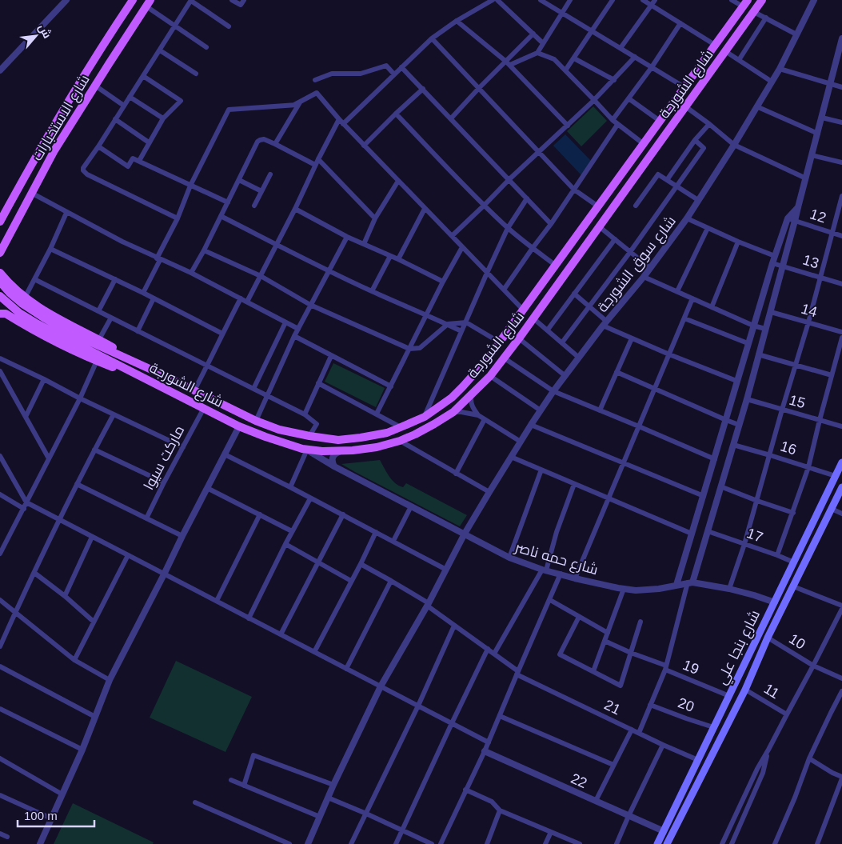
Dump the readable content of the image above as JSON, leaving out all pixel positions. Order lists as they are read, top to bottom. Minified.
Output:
{"streets":{"main road":["شارع الشورجة","شارع الاستخبارات","شارع بنجا علي"],"street":["12","13","شارع سوق الشورجة","14","15","16","مارکت سیوا","17","شارع حمه ناصر","10","19","11","20","21","22"]},"crossings":[["شارع الشورجة","مارکت سیوا"],["شارع الشورجة","شارع حمه ناصر"],["شارع سوق الشورجة","شارع حمه ناصر"],["شارع سوق الشورجة","21"],["16","شارع بنجا علي"],["17","شارع بنجا علي"],["شارع حمه ناصر","شارع بنجا علي"],["10","شارع بنجا علي"],["شارع بنجا علي","19"],["شارع بنجا علي","11"],["شارع بنجا علي","20"],["شارع بنجا علي","21"],["شارع بنجا علي","22"]],"scale_bar":"100 m","north":"top right"}
